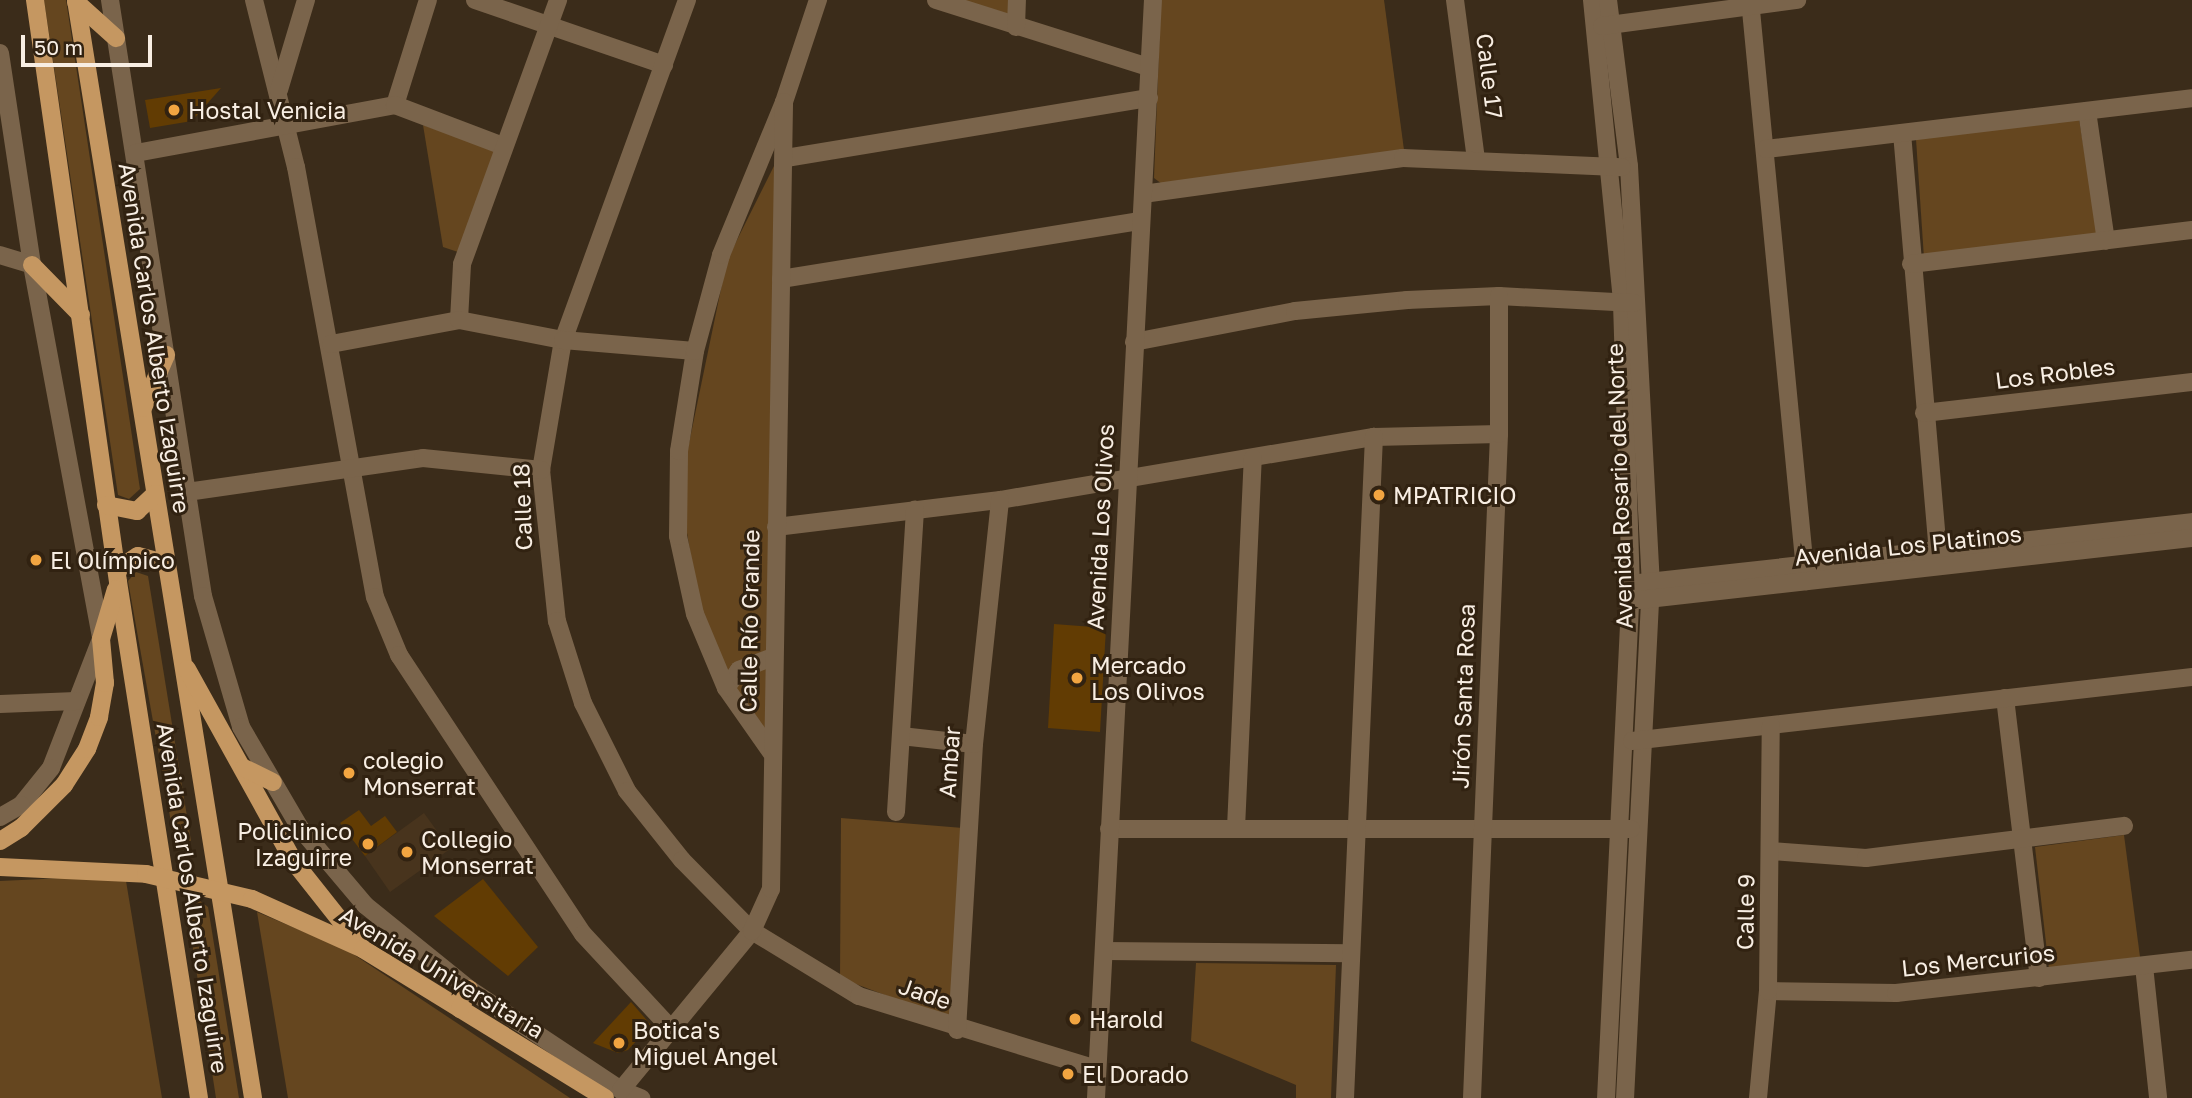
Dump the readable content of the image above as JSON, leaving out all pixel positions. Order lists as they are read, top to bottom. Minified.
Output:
{"streets":{"main road":["Avenida Carlos Alberto Izaguirre","Avenida Universitaria"],"street":["Calle 17","Los Robles","Avenida Rosario del Norte","Calle 18","Avenida Los Olivos","Avenida Los Platinos","Calle Río Grande","Jirón Santa Rosa","Ambar","Calle 9","Los Mercurios","Jade"]},"crossings":[["Avenida Carlos Alberto Izaguirre","Avenida Universitaria"],["Avenida Rosario del Norte","Avenida Los Platinos"],["Calle 18","Calle Río Grande"],["Calle 18","Jade"],["Avenida Los Olivos","Jade"],["Calle Río Grande","Avenida Universitaria"],["Calle Río Grande","Jade"],["Ambar","Jade"],["Calle 9","Los Mercurios"]],"places":["Hostal Venicia","MPATRICIO","El Olímpico","Mercado Los Olivos","colegio Monserrat","Policlinico Izaguirre","Collegio Monserrat","Harold","Botica's Miguel Angel","El Dorado"],"scale_bar":"50 m"}
